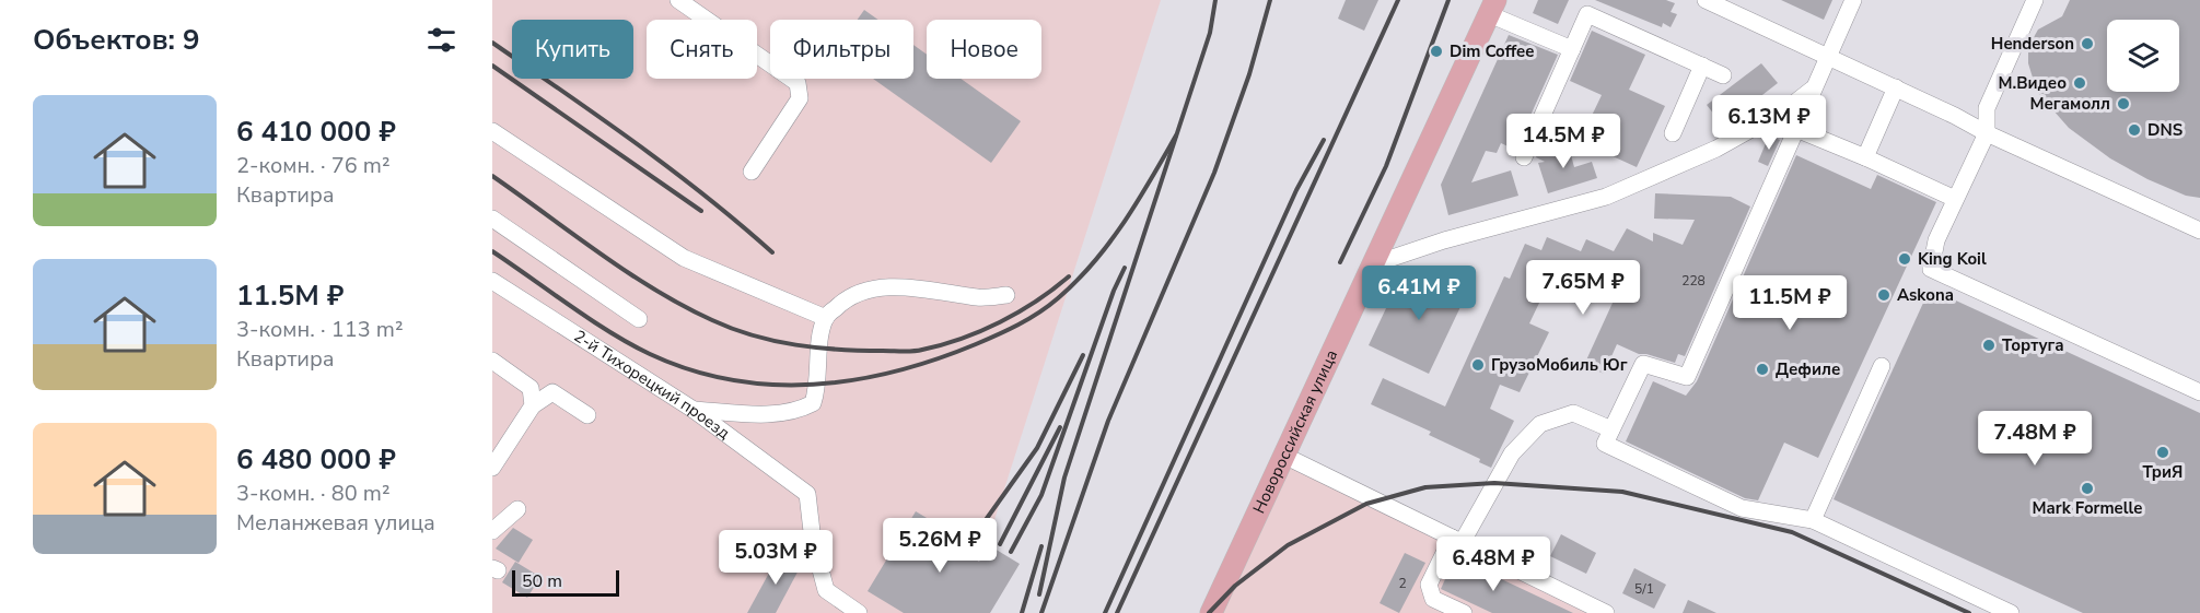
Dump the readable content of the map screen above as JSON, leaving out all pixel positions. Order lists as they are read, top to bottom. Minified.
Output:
{"streets":{"main road":["Новороссийская улица"],"street":["2-й Тихорецкий проезд"]},"places":["Henderson","Dim Coffee","М.Видео","Мегамолл","DNS","King Koil","Askona","Тортуга","ГрузоМобиль Юг","Дефиле","ТриЯ","Mark Formelle"],"house_numbers":["228","2","5/1"],"scale_bar":"50 m","page":{"heading":"Объектов: 9","chip":["Купить","Снять","Фильтры","Новое"],"list":[{"name":"6 410 000 ₽","note":"2-комн. · 76 m² · Квартира"},{"name":"11.5M ₽","note":"3-комн. · 113 m² · Квартира"},{"name":"6 480 000 ₽","note":"3-комн. · 80 m² · Меланжевая улица"}],"price":["6.13M ₽","14.5M ₽","7.65M ₽","6.41M ₽","11.5M ₽","7.48M ₽","5.26M ₽","5.03M ₽","6.48M ₽"],"scale":"50 m"}}
